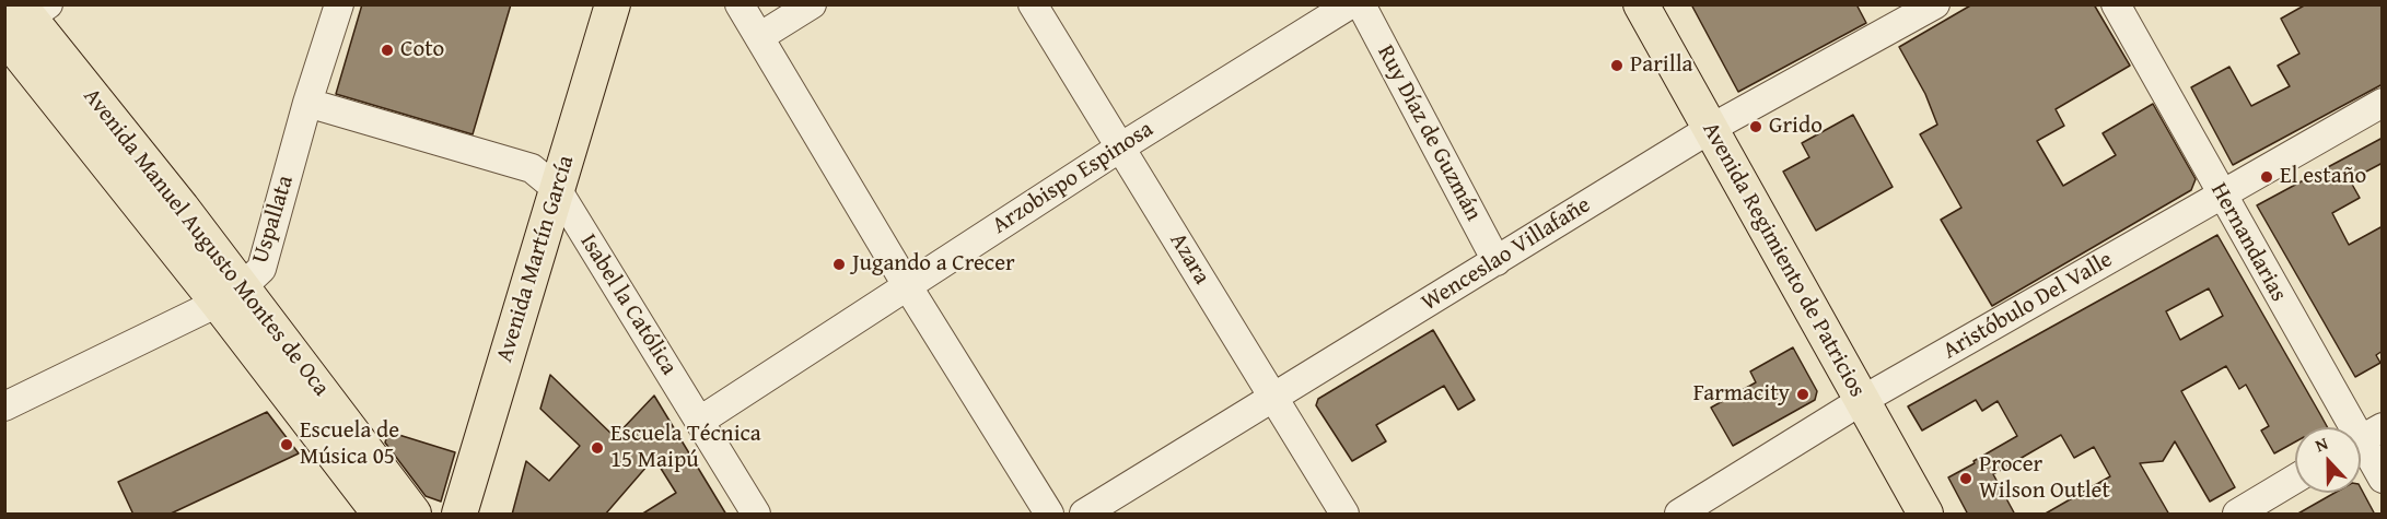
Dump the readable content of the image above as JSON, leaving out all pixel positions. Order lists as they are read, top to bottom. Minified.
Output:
{"streets":{"main road":["Avenida Manuel Augusto Montes de Oca","Avenida Martín García","Avenida Regimiento de Patricios"],"street":["Ruy Díaz de Guzmán","Arzobispo Espinosa","Uspallata","Hernandarias","Wenceslao Villafañe","Azara","Isabel la Católica","Aristóbulo Del Valle"]},"crossings":[["Ruy Díaz de Guzmán","Wenceslao Villafañe"],["Arzobispo Espinosa","Azara"],["Arzobispo Espinosa","Isabel la Católica"],["Uspallata","Avenida Manuel Augusto Montes de Oca"],["Uspallata","Isabel la Católica"],["Hernandarias","Aristóbulo Del Valle"],["Wenceslao Villafañe","Azara"],["Wenceslao Villafañe","Avenida Regimiento de Patricios"],["Avenida Martín García","Isabel la Católica"],["Avenida Regimiento de Patricios","Aristóbulo Del Valle"]],"places":["Coto","Parilla","Grido","El estaño","Jugando a Crecer","Farmacity","Escuela de Música 05","Escuela Técnica 15 Maipú","Procer Wilson Outlet"],"north":"top"}
